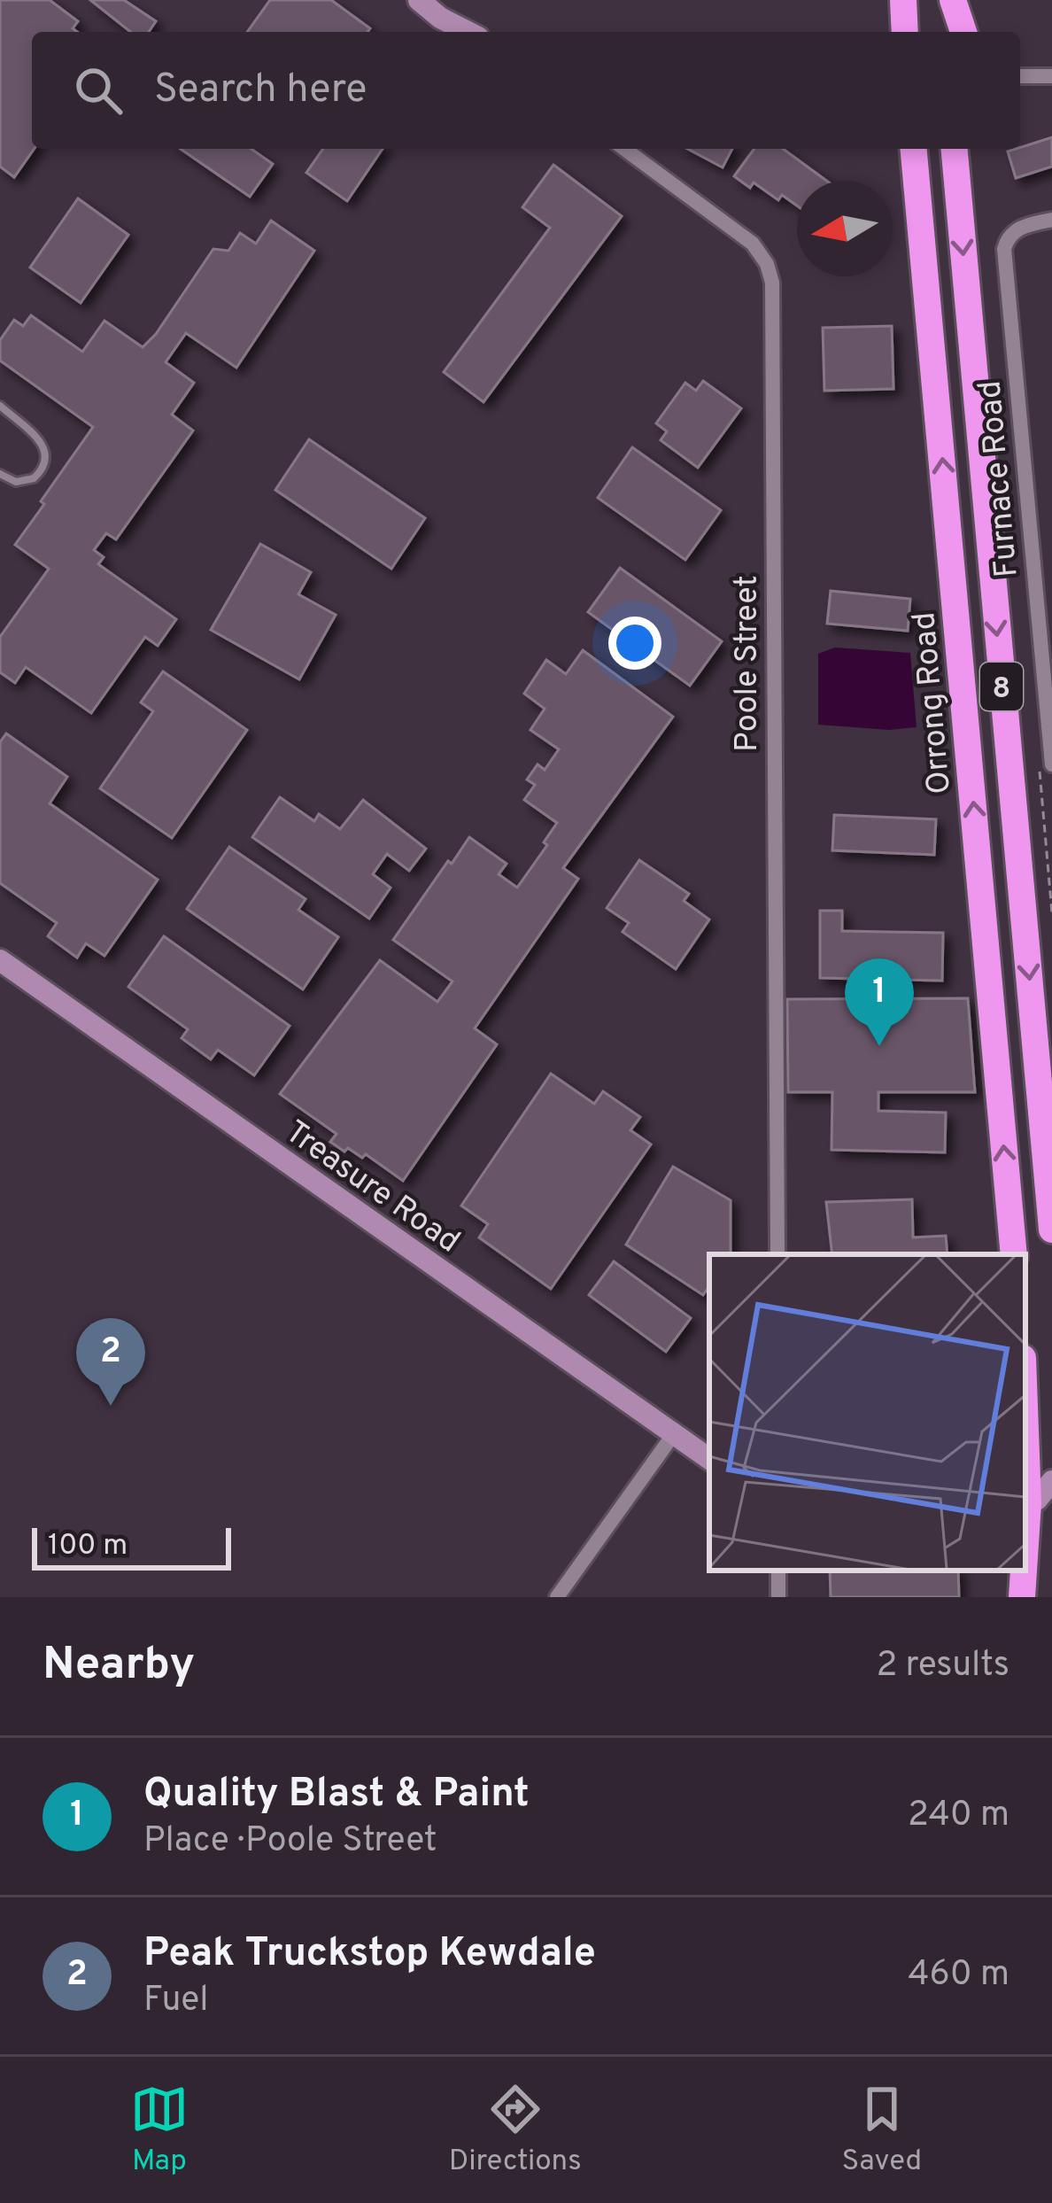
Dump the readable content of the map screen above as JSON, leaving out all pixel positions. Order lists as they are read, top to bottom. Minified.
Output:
{"streets":{"highway":["8","Orrong Road"],"street":["Furnace Road","Poole Street","Treasure Road"]},"scale_bar":"100 m","north":"left","page":{"search":"Search here","pins":["1","2"],"scale":"100 m","heading":["Nearby","2 results"],"list":[{"mark":"1","name":"Quality Blast & Paint","note":"Place · Poole Street","value":"240 m"},{"mark":"2","name":"Peak Truckstop Kewdale","note":"Fuel","value":"460 m"}],"nav":["Map","Directions","Saved"]}}
